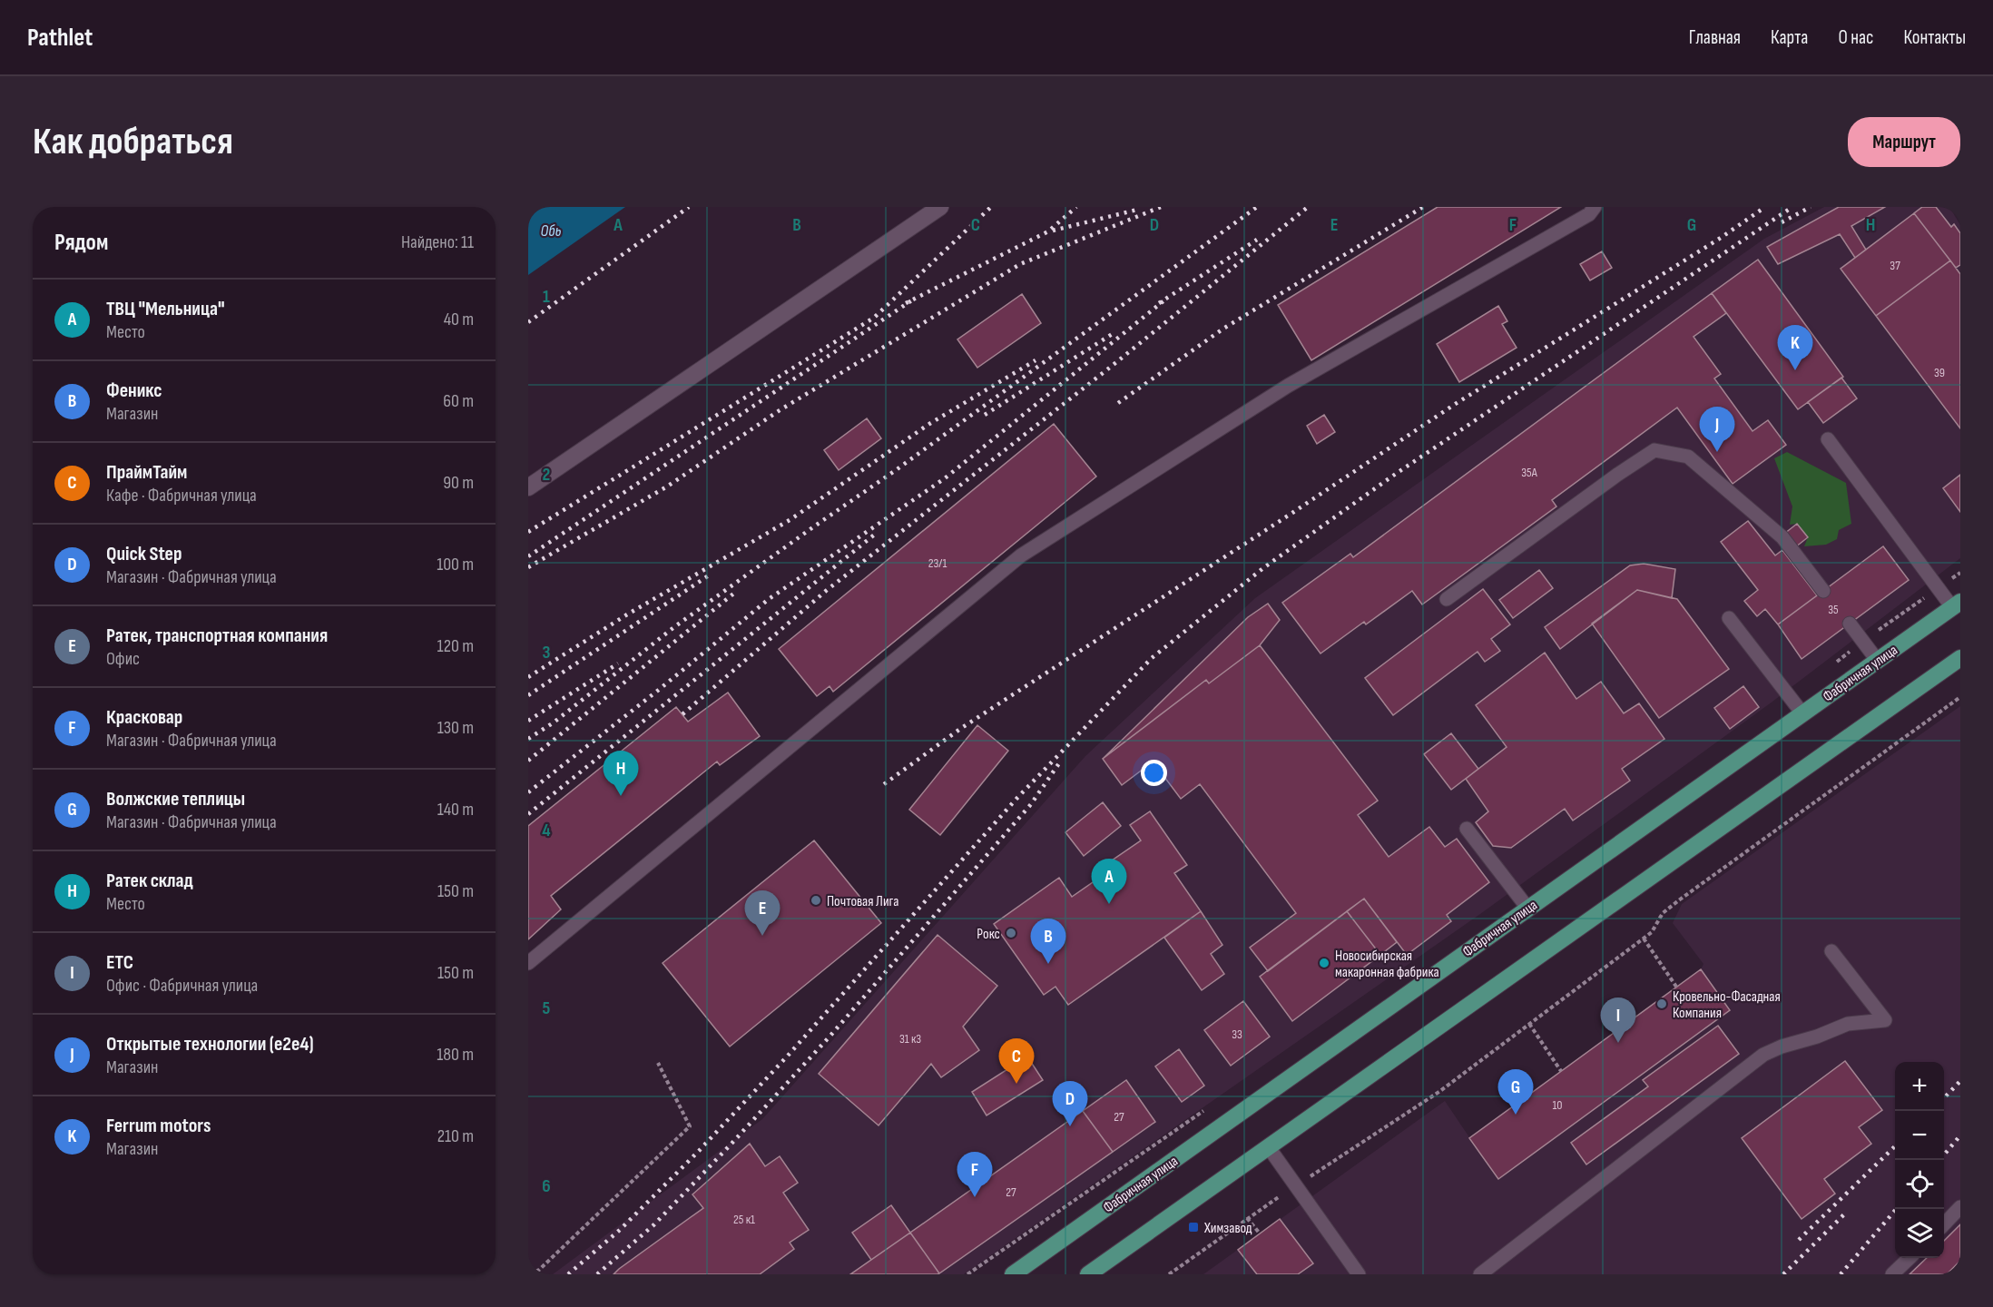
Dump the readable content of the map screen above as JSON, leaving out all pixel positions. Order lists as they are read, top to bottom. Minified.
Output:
{"streets":{"main road":["Фабричная улица"]},"water":["Обь"],"places":{"other":["Почтовая Лига","Рокс","Новосибирская макаронная фабрика","Кровельно-Фасадная Компания"],"transit":["Химзавод"]},"house_numbers":["37","39","35А","23/1","35","33","31 к3","10","27","27","25 к1"],"page":{"header":"Pathlet","nav":["Главная","Карта","О нас","Контакты"],"buttons":"Маршрут","title":"Как добраться","heading":["Рядом","Найдено: 11"],"list":[{"mark":"A","name":"ТВЦ \"Мельница\"","note":"Место","value":"40 m"},{"mark":"B","name":"Феникс","note":"Магазин","value":"60 m"},{"mark":"C","name":"ПраймТайм","note":"Кафе · Фабричная улица","value":"90 m"},{"mark":"D","name":"Quick Step","note":"Магазин · Фабричная улица","value":"100 m"},{"mark":"E","name":"Ратек, транспортная компания","note":"Офис","value":"120 m"},{"mark":"F","name":"Красковар","note":"Магазин · Фабричная улица","value":"130 m"},{"mark":"G","name":"Волжские теплицы","note":"Магазин · Фабричная улица","value":"140 m"},{"mark":"H","name":"Ратек склад","note":"Место","value":"150 m"},{"mark":"I","name":"ЕТС","note":"Офис · Фабричная улица","value":"150 m"},{"mark":"J","name":"Открытые технологии (e2e4)","note":"Магазин","value":"180 m"},{"mark":"K","name":"Ferrum motors","note":"Магазин","value":"210 m"}],"pins":["K","J","H","A","E","B","I","C","G","D","F"],"map_buttons":["+","−"]},"grid":{"columns":["A","B","C","D","E","F","G","H"],"rows":["1","2","3","4","5","6"]}}
